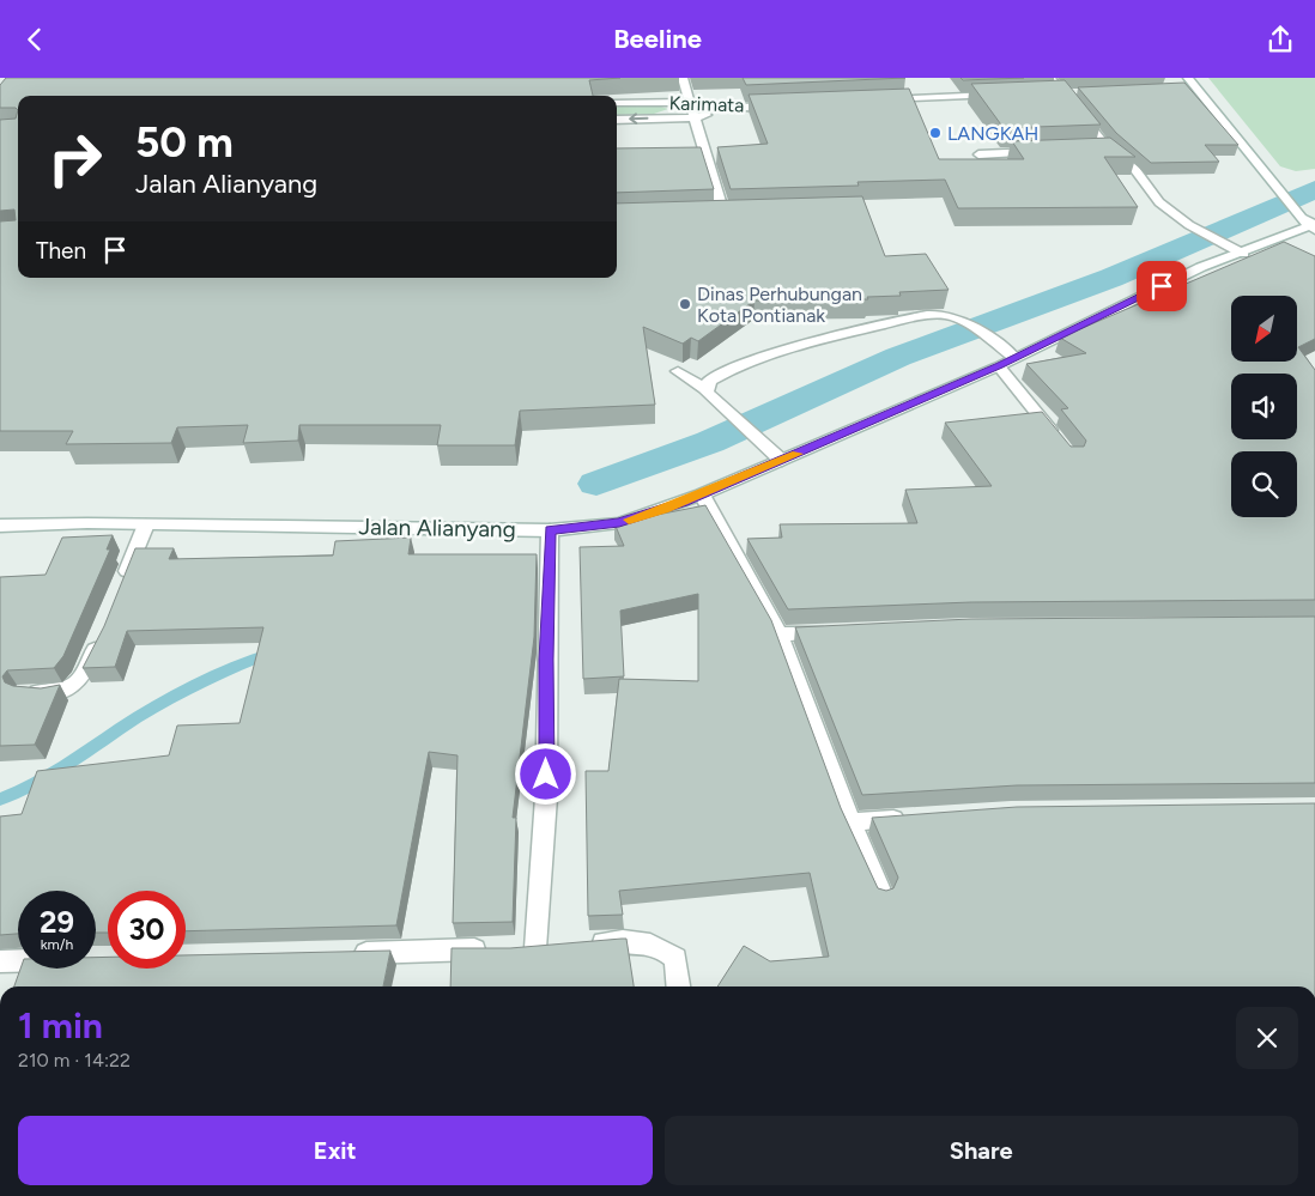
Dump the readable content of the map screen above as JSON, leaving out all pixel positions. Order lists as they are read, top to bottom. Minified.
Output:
{"streets":{"street":["Karimata","Jalan Alianyang"]},"places":["LANGKAH","Dinas Perhubungan Kota Pontianak"],"north":"bottom left","page":{"header":"Beeline","turn":["50 m","Jalan Alianyang"],"then":"Then","speed":"29 km/h","limit":"30","heading":["1 min","210 m · 14:22"],"buttons":["Exit","Share"]}}
